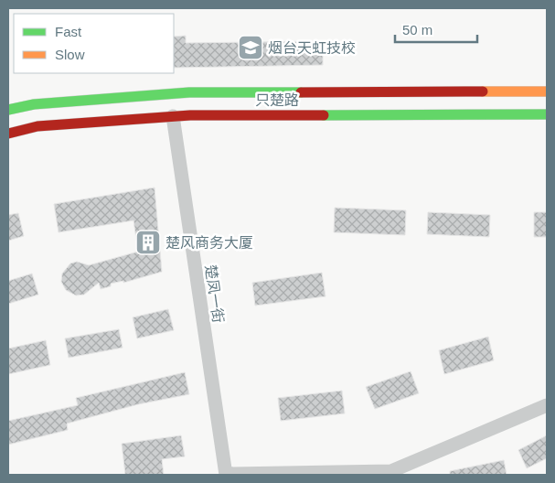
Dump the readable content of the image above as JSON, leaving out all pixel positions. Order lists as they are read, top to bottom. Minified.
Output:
{"streets":{"main road":["只楚路"],"street":["楚凤一街"]},"crossings":[["只楚路","楚凤一街"]],"places":{"school or university":["烟台天虹技校"],"building":["楚风商务大厦"]},"legend":["Fast","Slow"],"scale_bar":"50 m"}
